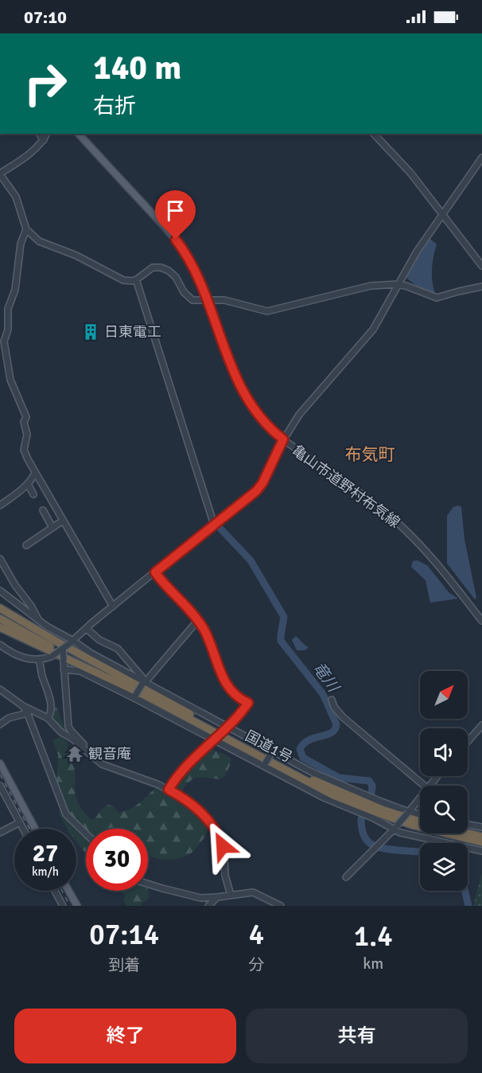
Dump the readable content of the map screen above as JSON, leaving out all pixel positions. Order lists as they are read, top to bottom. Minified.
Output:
{"streets":{"highway":["国道1号"],"street":["亀山市道野村布気線"]},"districts":["布気町"],"water":["竜川"],"places":{"building":["日東電工"],"temple":["観音庵"]},"north":"top right","page":{"status":"07:10","turn":["140 m","右折"],"speed":"27 km/h","limit":"30","eta":["07:14","到着","4","分","1.4","km"],"buttons":["終了","共有"]}}
